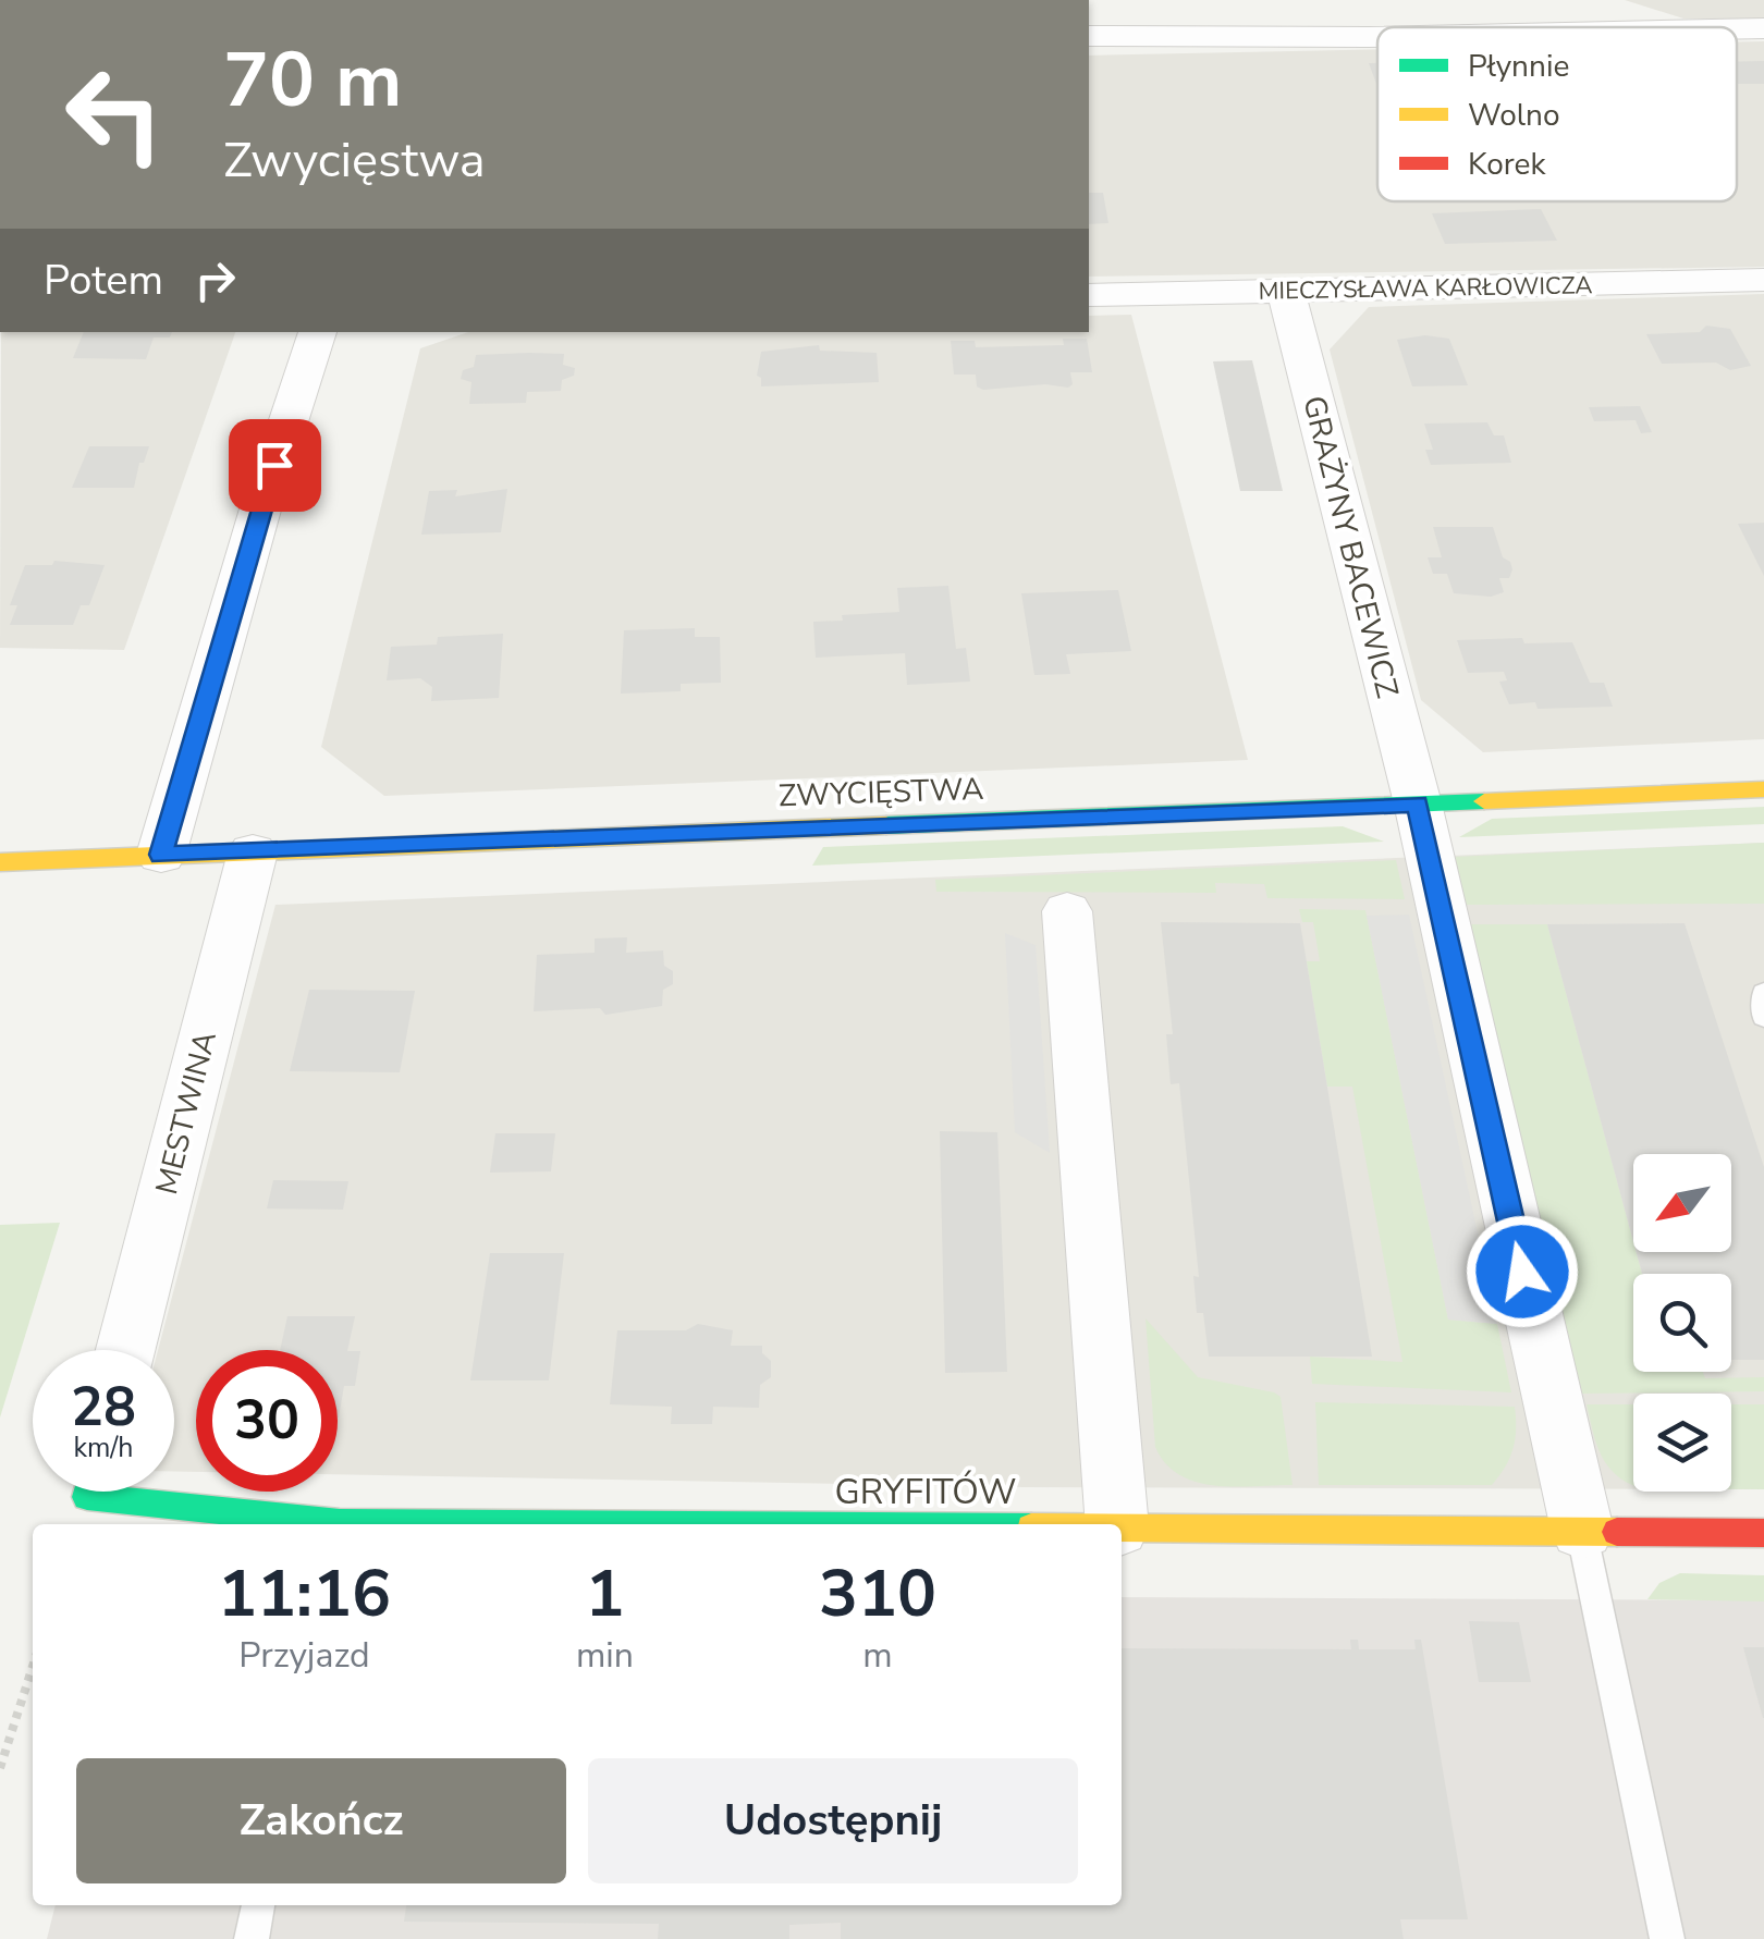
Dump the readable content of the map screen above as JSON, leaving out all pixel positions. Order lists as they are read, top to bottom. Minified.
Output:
{"streets":{"street":["MIECZYSŁAWA KARŁOWICZA","GRAŻYNY BACEWICZ","ZWYCIĘSTWA","MESTWINA","GRYFITÓW"]},"crossings":[["MIECZYSŁAWA KARŁOWICZA","GRAŻYNY BACEWICZ"],["GRAŻYNY BACEWICZ","ZWYCIĘSTWA"],["GRAŻYNY BACEWICZ","GRYFITÓW"],["ZWYCIĘSTWA","MESTWINA"]],"legend":["Płynnie","Wolno","Korek"],"north":"bottom left","page":{"turn":["70 m","Zwycięstwa"],"then":"Potem","speed":"28 km/h","limit":"30","eta":["11:16","Przyjazd","1","min","310","m"],"buttons":["Zakończ","Udostępnij"]}}
